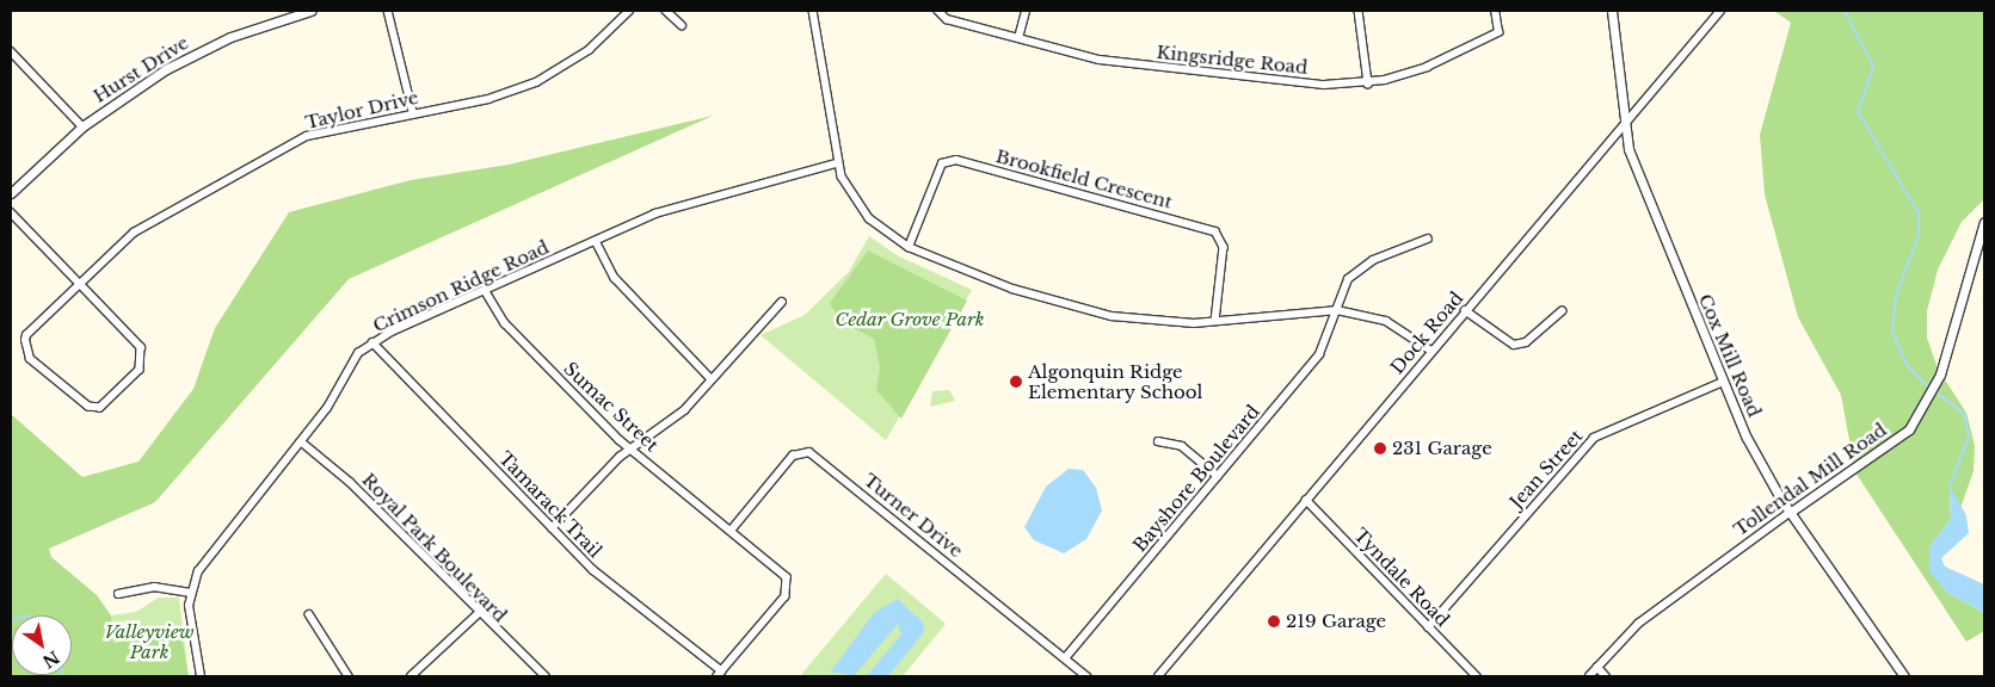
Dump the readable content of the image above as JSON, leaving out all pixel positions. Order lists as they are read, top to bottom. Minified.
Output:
{"streets":{"street":["Kingsridge Road","Hurst Drive","Taylor Drive","Brookfield Crescent","Crimson Ridge Road","Dock Road","Cox Mill Road","Sumac Street","Jean Street","Bayshore Boulevard","Tollendal Mill Road","Tamarack Trail","Turner Drive","Royal Park Boulevard","Tyndale Road"]},"crossings":[["Crimson Ridge Road","Sumac Street"],["Crimson Ridge Road","Tamarack Trail"],["Crimson Ridge Road","Royal Park Boulevard"],["Dock Road","Cox Mill Road"],["Dock Road","Tyndale Road"],["Cox Mill Road","Jean Street"],["Cox Mill Road","Tollendal Mill Road"],["Sumac Street","Turner Drive"],["Jean Street","Tyndale Road"],["Bayshore Boulevard","Turner Drive"]],"parks":["Cedar Grove Park","Valleyview Park"],"places":["Algonquin Ridge Elementary School","231 Garage","219 Garage"],"north":"bottom right"}
